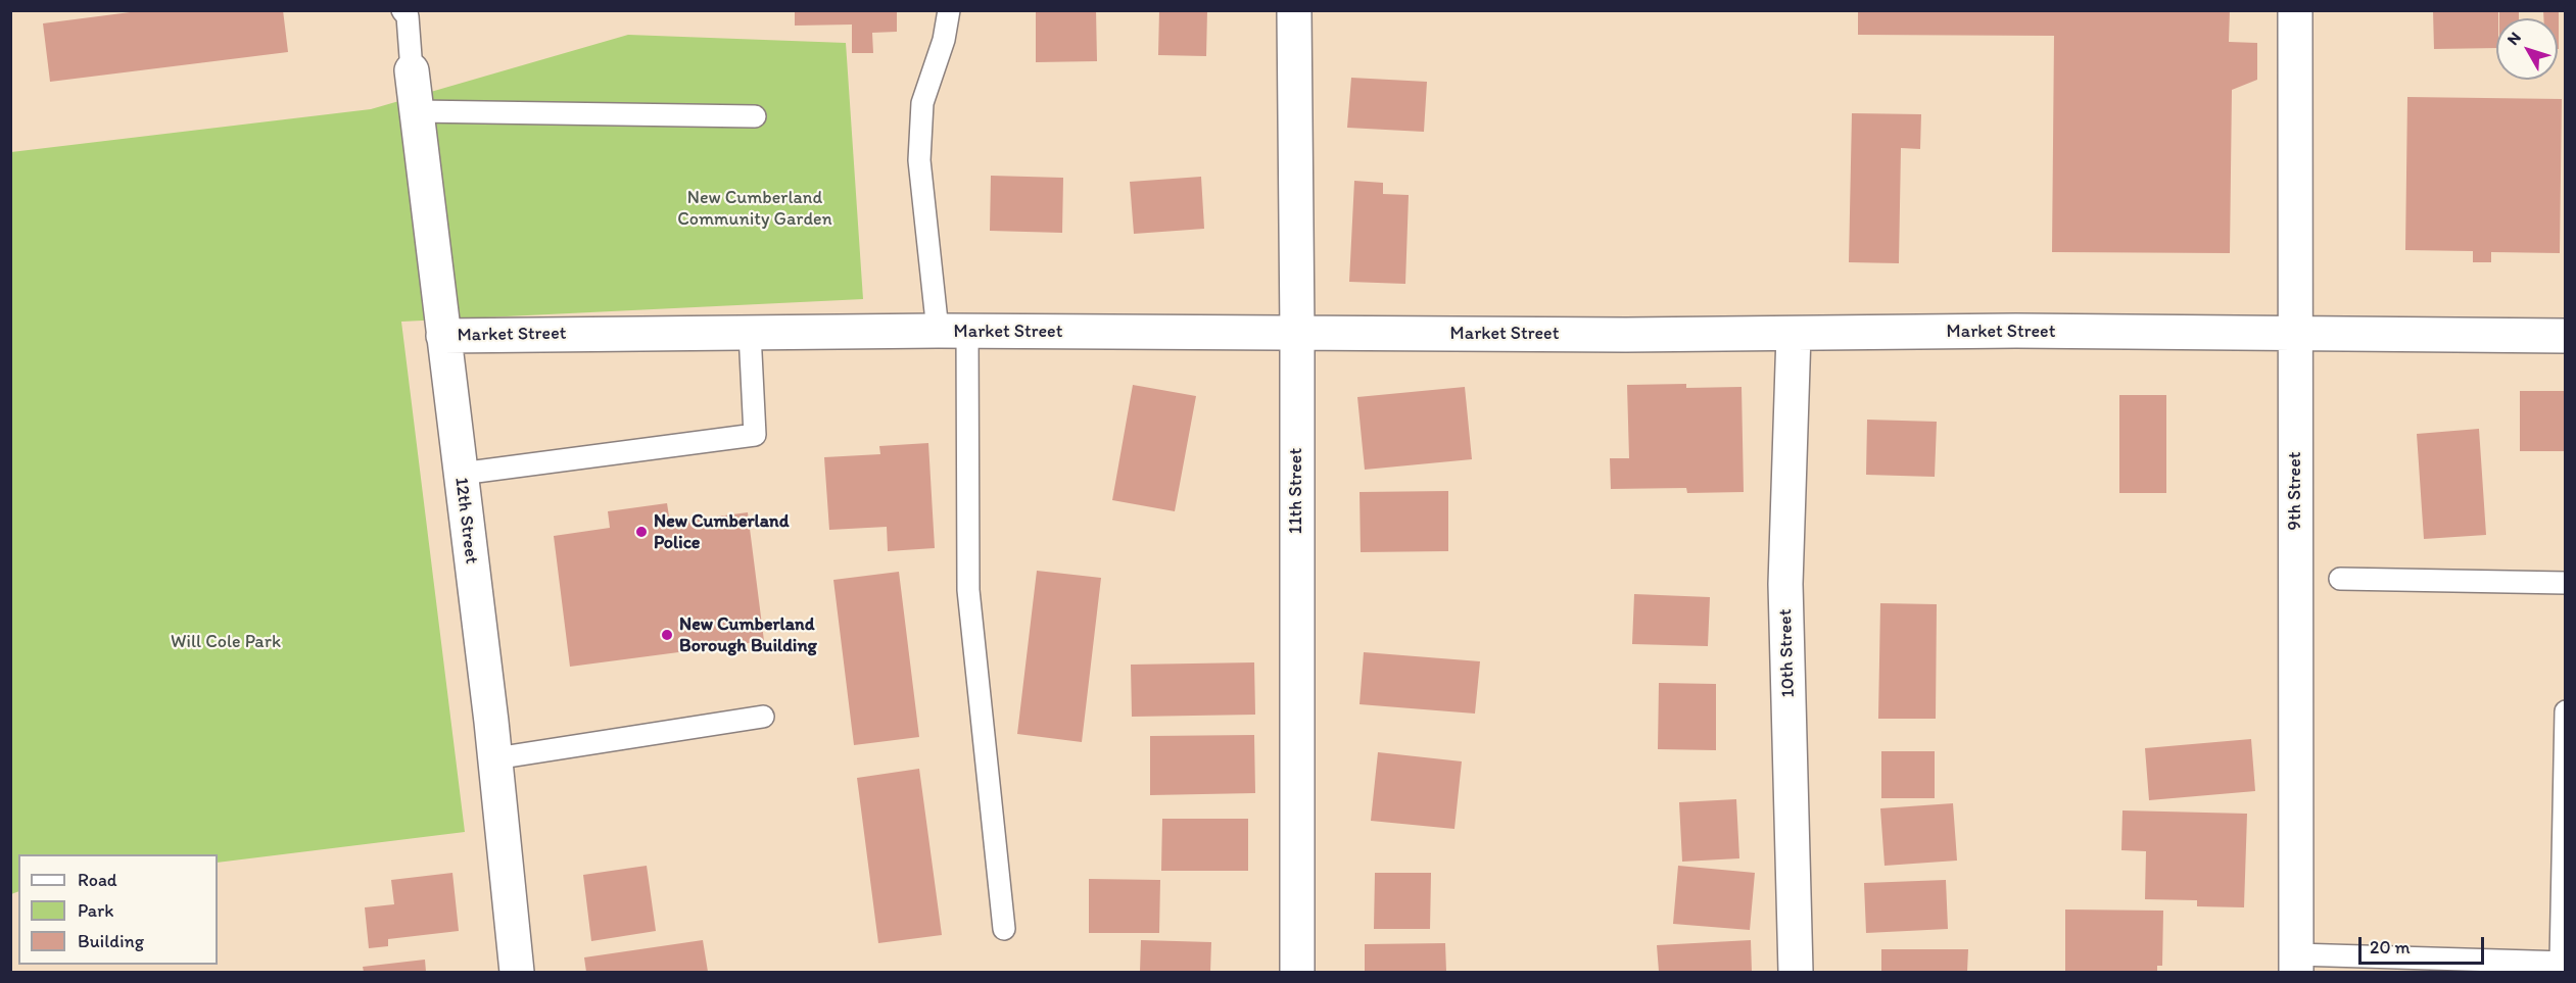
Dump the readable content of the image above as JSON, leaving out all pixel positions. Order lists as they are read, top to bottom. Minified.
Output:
{"streets":{"street":["Market Street","11th Street","9th Street","12th Street","10th Street"]},"crossings":[["Market Street","11th Street"],["Market Street","9th Street"],["Market Street","12th Street"],["Market Street","10th Street"]],"parks":["New Cumberland Community Garden","Will Cole Park"],"places":["New Cumberland Police","New Cumberland Borough Building"],"legend":["Road","Park","Building"],"scale_bar":"20 m","north":"top left"}
